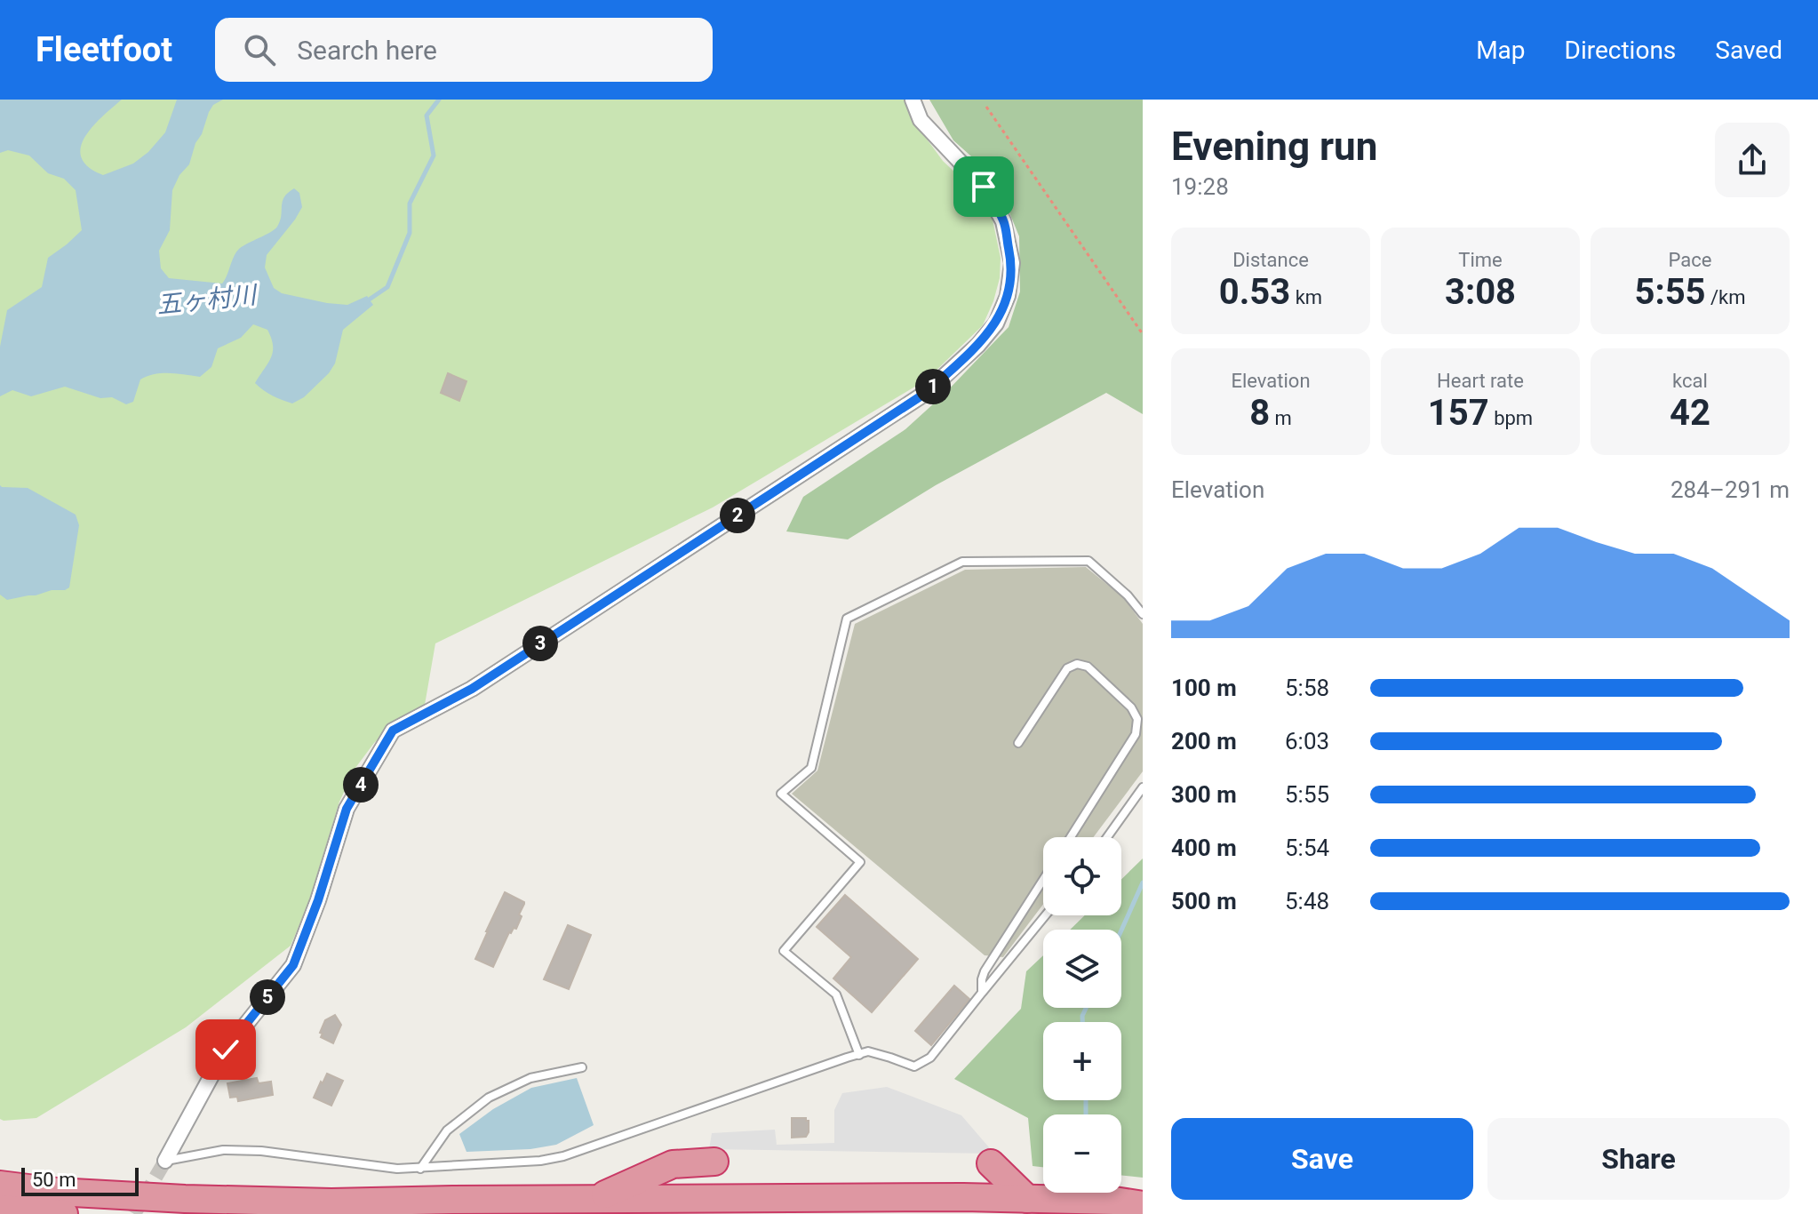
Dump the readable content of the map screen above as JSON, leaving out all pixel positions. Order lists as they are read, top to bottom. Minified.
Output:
{"water":["五ヶ村川"],"scale_bar":"50 m","page":{"header":"Fleetfoot","search":"Search here","nav":["Map","Directions","Saved"],"heading":["Evening run","19:28"],"stats":[["Distance","0.53 km"],["Time","3:08"],["Pace","5:55 /km"],["Elevation","8 m"],["Heart rate","157 bpm"],["kcal","42"]],"pins":["1","2","3","4","5"],"chart":["Elevation","284–291 m"],"list":[{"name":"100 m","note":"5:58"},{"name":"200 m","note":"6:03"},{"name":"300 m","note":"5:55"},{"name":"400 m","note":"5:54"},{"name":"500 m","note":"5:48"}],"map_buttons":["+","−"],"buttons":["Save","Share"],"scale":"50 m"}}
